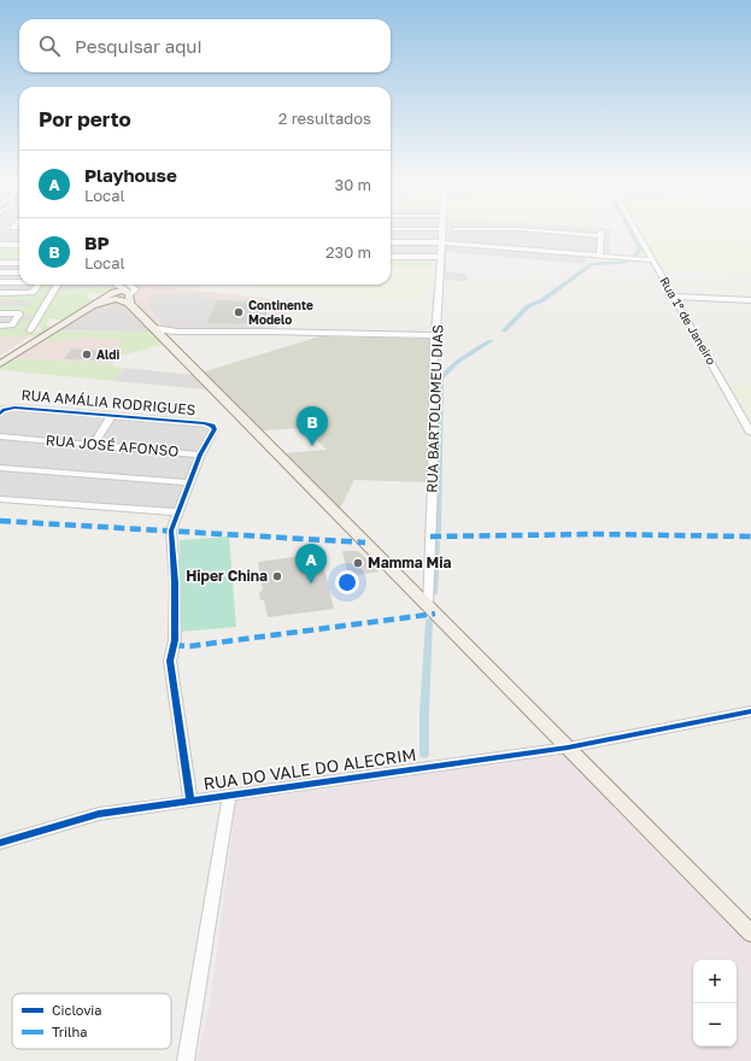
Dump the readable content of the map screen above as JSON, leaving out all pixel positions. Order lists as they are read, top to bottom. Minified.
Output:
{"streets":{"street":["Rua 1º de Janeiro","RUA AMÁLIA RODRIGUES","RUA BARTOLOMEU DIAS","RUA JOSÉ AFONSO","RUA DO VALE DO ALECRIM"]},"crossings":[["RUA AMÁLIA RODRIGUES","RUA JOSÉ AFONSO"],["RUA JOSÉ AFONSO","RUA DO VALE DO ALECRIM"]],"places":["Continente Modelo","Aldi","Mamma Mia","Hiper China"],"legend":["Ciclovia","Trilha"],"page":{"search":"Pesquisar aqui","heading":["Por perto","2 resultados"],"list":[{"mark":"A","name":"Playhouse","note":"Local","value":"30 m"},{"mark":"B","name":"BP","note":"Local","value":"230 m"}],"pins":["B","A"],"map_buttons":["+","−"]}}
